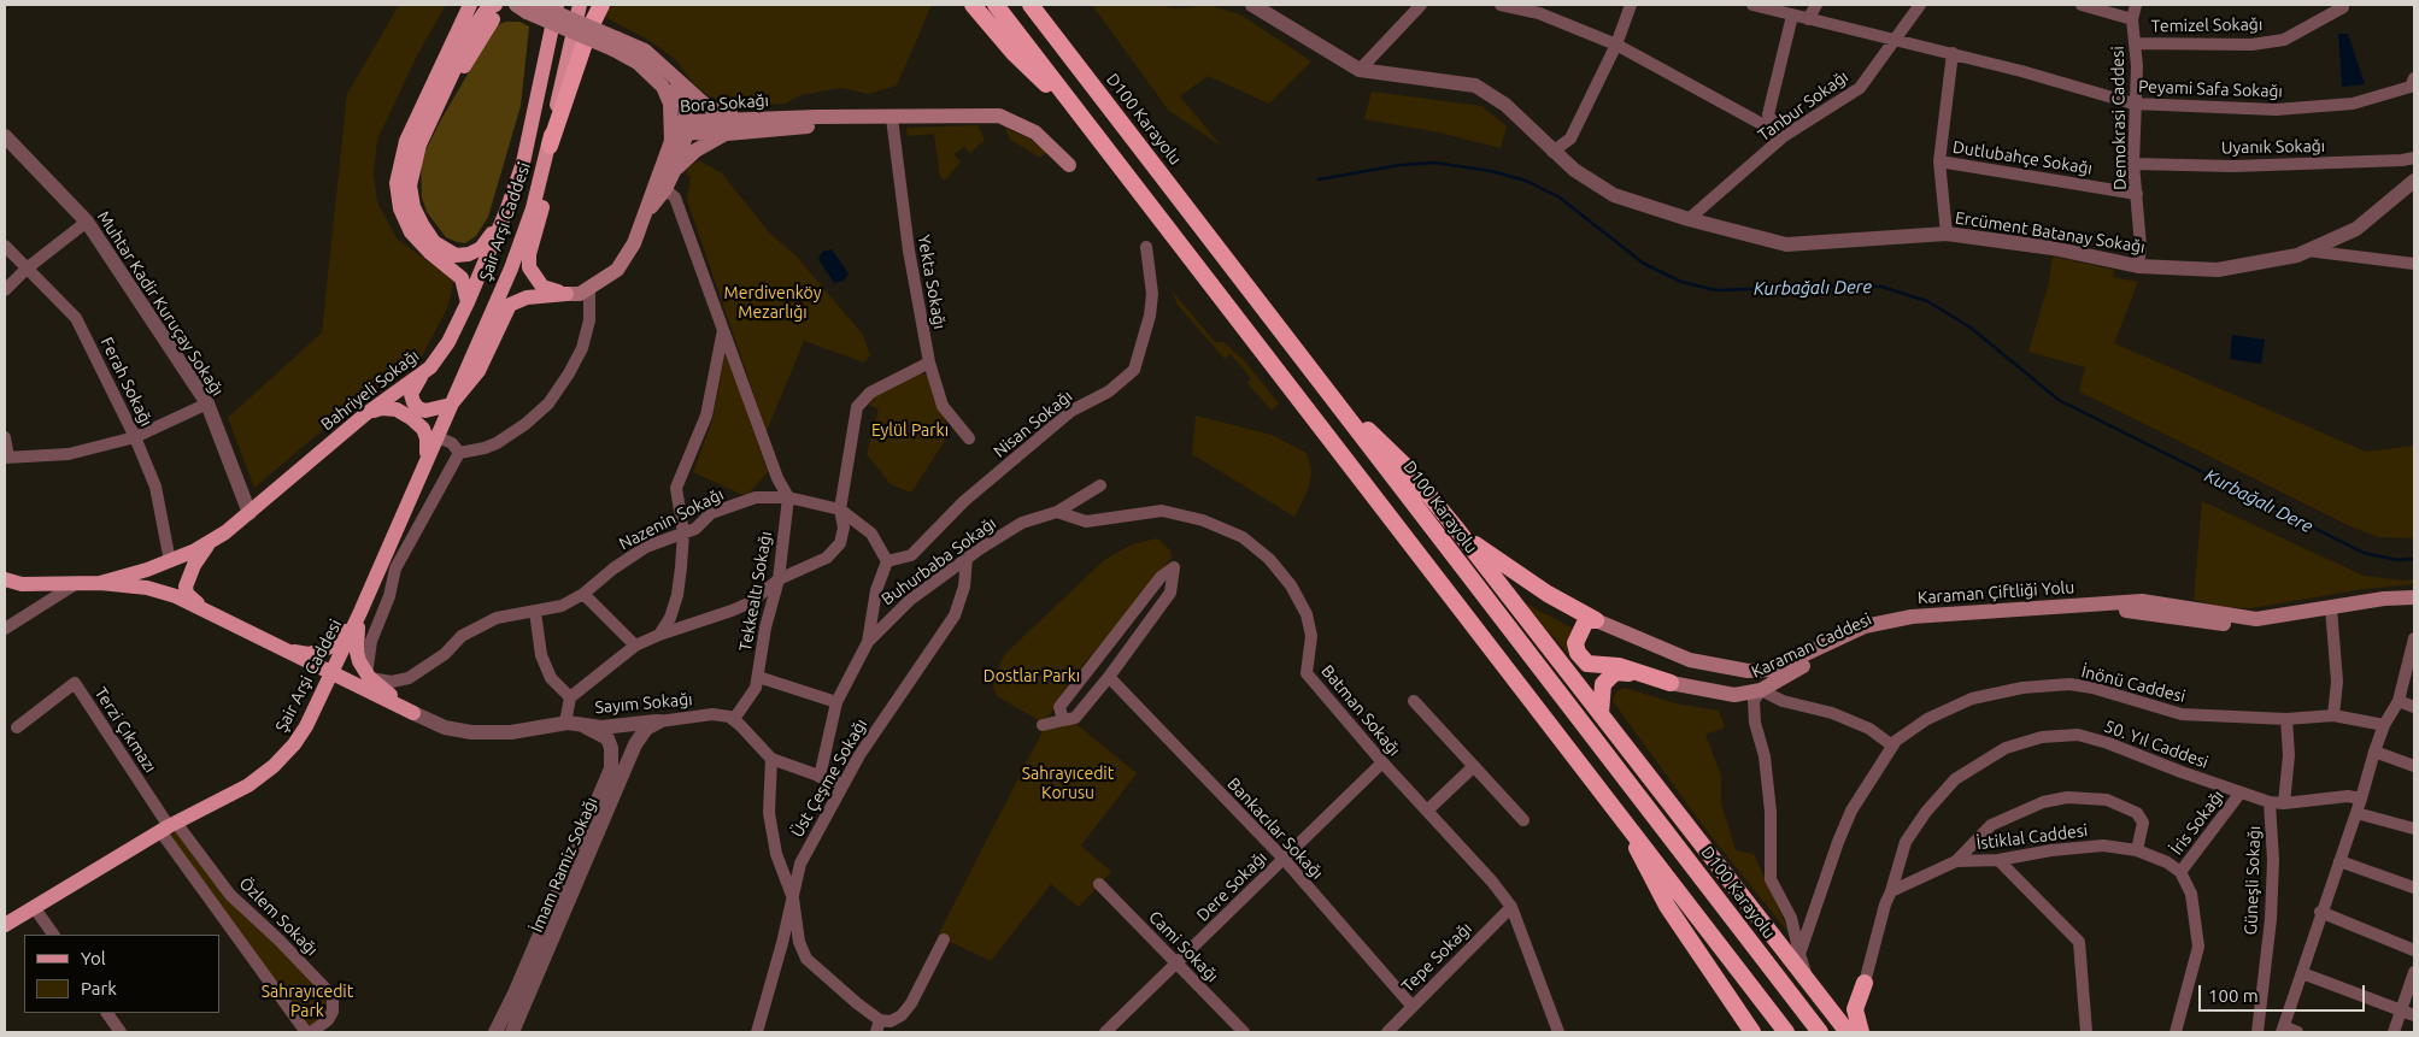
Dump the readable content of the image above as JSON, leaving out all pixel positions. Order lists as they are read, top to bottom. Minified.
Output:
{"streets":{"highway":["D100 Karayolu"],"main road":["Bora Sokağı","Şair Arşi Caddesi","Bahriyeli Sokağı","Karaman Çiftliği Yolu","Karaman Caddesi","Sayım Sokağı"],"street":["Temizel Sokağı","Peyami Safa Sokağı","Tanbur Sokağı","Demokrasi Caddesi","Uyanık Sokağı","Dutlubahçe Sokağı","Ercüment Batanay Sokağı","Yekta Sokağı","Muhtar Kadir Kuruçay Sokağı","Ferah Sokağı","Nisan Sokağı","Nazenin Sokağı","Buhurbaba Sokağı","Tekkealtı Sokağı","İnönü Caddesi","Batman Sokağı","Terzi Çıkmazı","50. Yıl Caddesi","Üst Çeşme Sokağı","İris Sokağı","Bankacılar Sokağı","İstiklal Caddesi","İmam Ramiz Sokağı","Güneşli Sokağı","Dere Sokağı","Özlem Sokağı","Cami Sokağı","Tepe Sokağı"]},"crossings":[["Temizel Sokağı","Demokrasi Caddesi"],["Peyami Safa Sokağı","Tanbur Sokağı"],["Peyami Safa Sokağı","Demokrasi Caddesi"],["Bora Sokağı","Yekta Sokağı"],["Tanbur Sokağı","Ercüment Batanay Sokağı"],["Demokrasi Caddesi","Uyanık Sokağı"],["Demokrasi Caddesi","Dutlubahçe Sokağı"],["Demokrasi Caddesi","Ercüment Batanay Sokağı"],["Şair Arşi Caddesi","Sayım Sokağı"],["Şair Arşi Caddesi","Terzi Çıkmazı"],["Şair Arşi Caddesi","Özlem Sokağı"],["Muhtar Kadir Kuruçay Sokağı","Bahriyeli Sokağı"],["Ferah Sokağı","Bahriyeli Sokağı"],["Nazenin Sokağı","Tekkealtı Sokağı"],["Buhurbaba Sokağı","Batman Sokağı"],["Buhurbaba Sokağı","Üst Çeşme Sokağı"],["Tekkealtı Sokağı","Sayım Sokağı"],["Karaman Çiftliği Yolu","Karaman Caddesi"],["Sayım Sokağı","İmam Ramiz Sokağı"],["Batman Sokağı","Dere Sokağı"],["Batman Sokağı","Tepe Sokağı"],["Terzi Çıkmazı","Özlem Sokağı"],["50. Yıl Caddesi","İris Sokağı"],["50. Yıl Caddesi","İstiklal Caddesi"],["50. Yıl Caddesi","Güneşli Sokağı"],["İris Sokağı","İstiklal Caddesi"],["Bankacılar Sokağı","Dere Sokağı"],["Bankacılar Sokağı","Tepe Sokağı"],["Dere Sokağı","Cami Sokağı"]],"water":["Kurbağalı Dere"],"parks":["Merdivenköy Mezarlığı","Eylül Parkı","Dostlar Parkı","Sahrayıcedit Korusu","Sahrayıcedit Park"],"legend":["Yol","Park"],"scale_bar":"100 m"}
